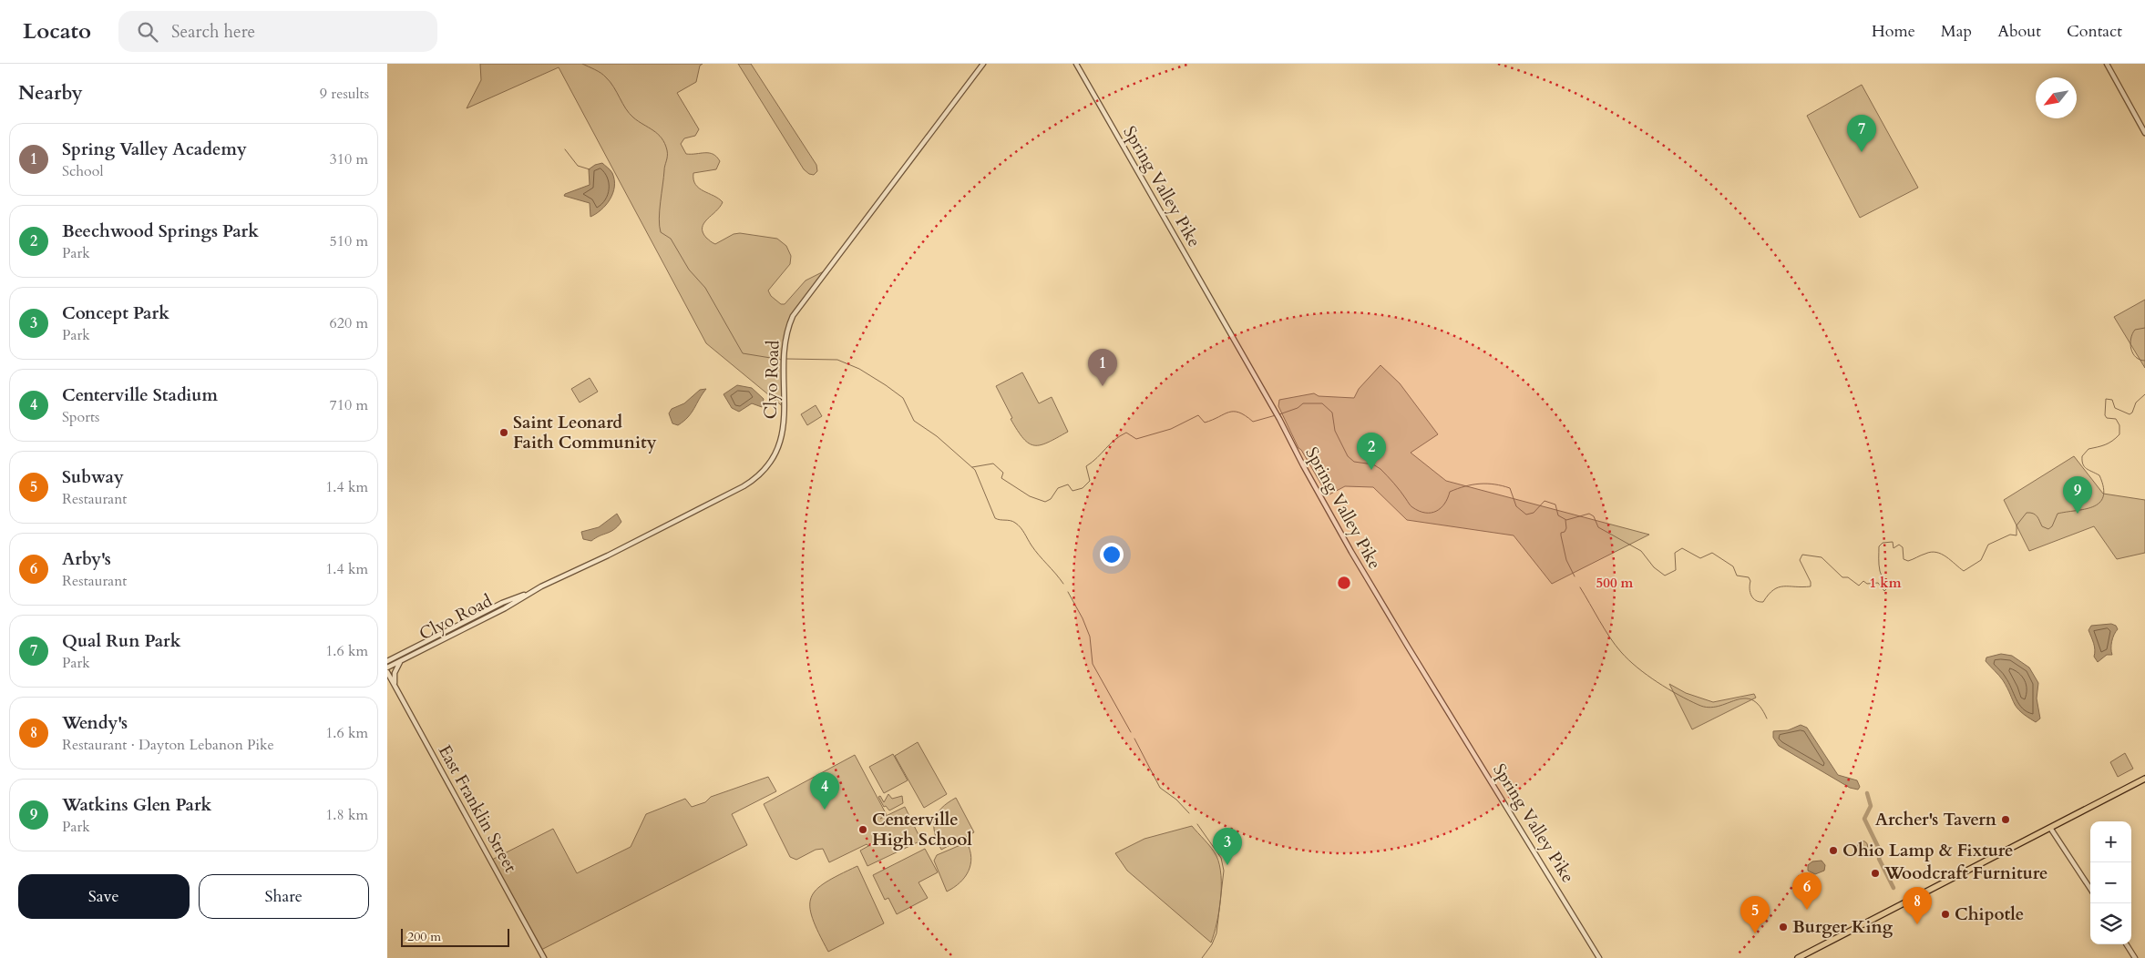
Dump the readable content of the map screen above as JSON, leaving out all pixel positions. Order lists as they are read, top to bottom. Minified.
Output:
{"streets":{"street":["Spring Valley Pike","Clyo Road","East Franklin Street"]},"places":["Saint Leonard Faith Community","Archer's Tavern","Centerville High School","Ohio Lamp & Fixture","Woodcraft Furniture","Chipotle","Burger King"],"scale_bar":"200 m","north":"bottom left","page":{"header":"Locato","search":"Search here","nav":["Home","Map","About","Contact"],"heading":["Nearby","9 results"],"pins":["7","1","2","9","4","3","6","8","5"],"list":[{"mark":"1","name":"Spring Valley Academy","note":"School","value":"310 m"},{"mark":"2","name":"Beechwood Springs Park","note":"Park","value":"510 m"},{"mark":"3","name":"Concept Park","note":"Park","value":"620 m"},{"mark":"4","name":"Centerville Stadium","note":"Sports","value":"710 m"},{"mark":"5","name":"Subway","note":"Restaurant","value":"1.4 km"},{"mark":"6","name":"Arby's","note":"Restaurant","value":"1.4 km"},{"mark":"7","name":"Qual Run Park","note":"Park","value":"1.6 km"},{"mark":"8","name":"Wendy's","note":"Restaurant · Dayton Lebanon Pike","value":"1.6 km"},{"mark":"9","name":"Watkins Glen Park","note":"Park","value":"1.8 km"}],"map_buttons":["+","−"],"buttons":["Save","Share"],"scale":"200 m"},"rings":["500 m","1 km"]}
